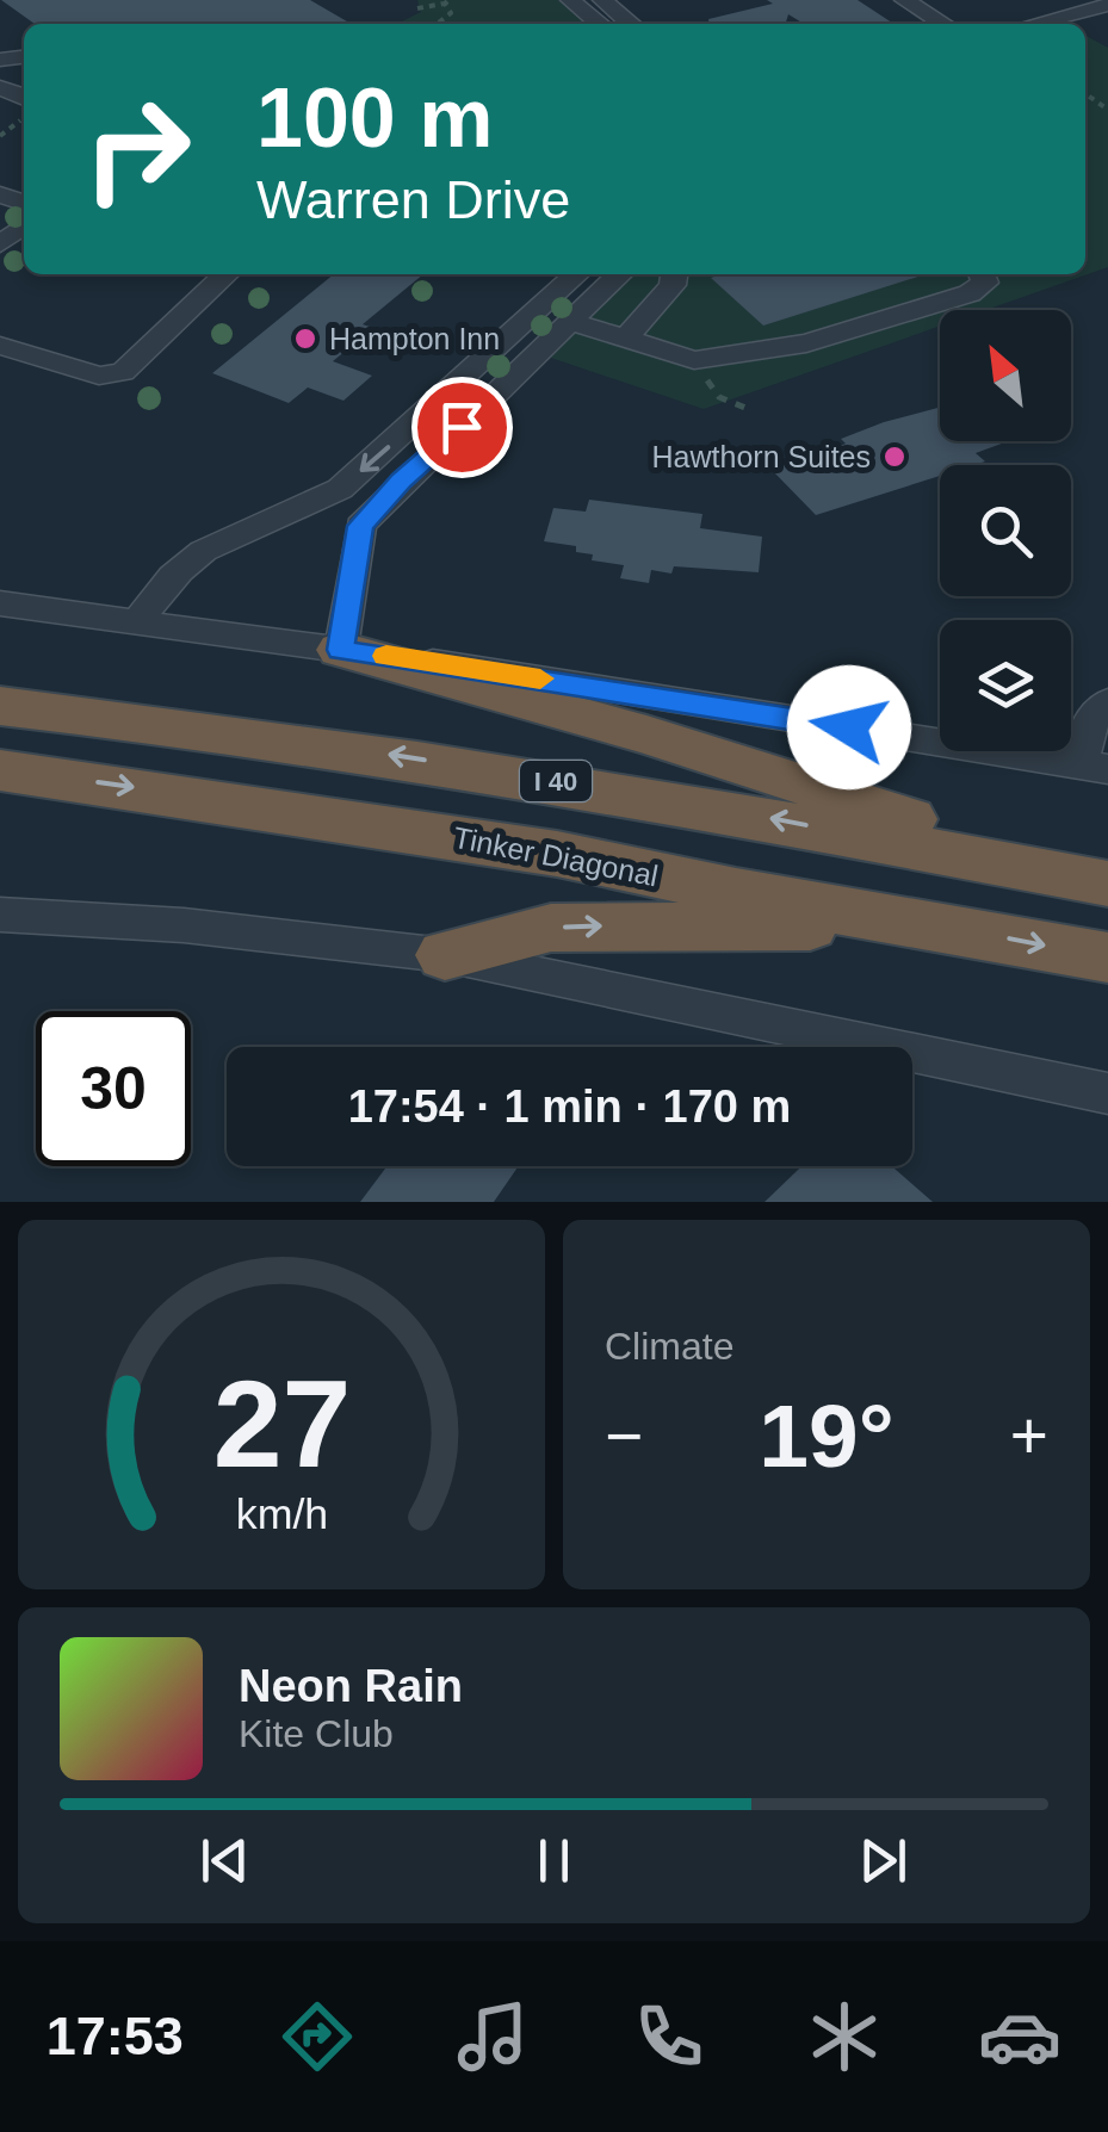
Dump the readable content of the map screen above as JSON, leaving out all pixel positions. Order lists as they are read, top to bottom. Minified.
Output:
{"streets":{"highway":["I 40","Tinker Diagonal"]},"places":["Hampton Inn","Hawthorn Suites"],"north":"top left","page":{"turn":["100 m","Warren Drive"],"limit":"30","trip":"17:54 · 1 min · 170 m","tile":"Climate","heat":["−","19°","+"],"song":["Neon Rain","Kite Club"],"tabs":"17:53","gauge":["27","km/h"]}}
